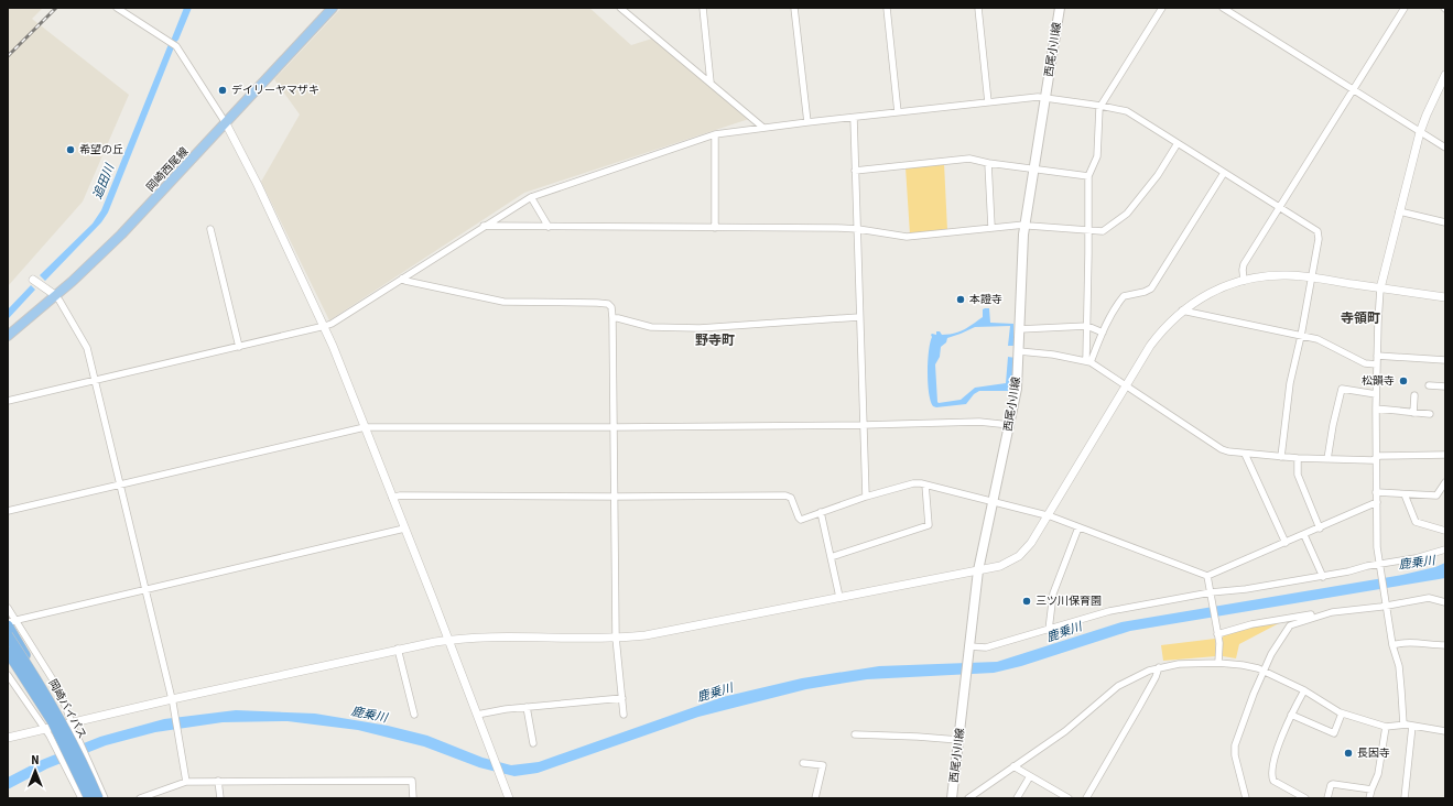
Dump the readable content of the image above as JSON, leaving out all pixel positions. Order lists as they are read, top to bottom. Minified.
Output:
{"streets":{"highway":["岡崎バイパス"],"main road":["西尾小川線","岡崎西尾線"]},"districts":["寺領町","野寺町"],"water":["追田川","鹿乗川"],"places":["デイリーヤマザキ","希望の丘","本證寺","松韻寺","三ツ川保育園","長因寺"],"north":"top"}
